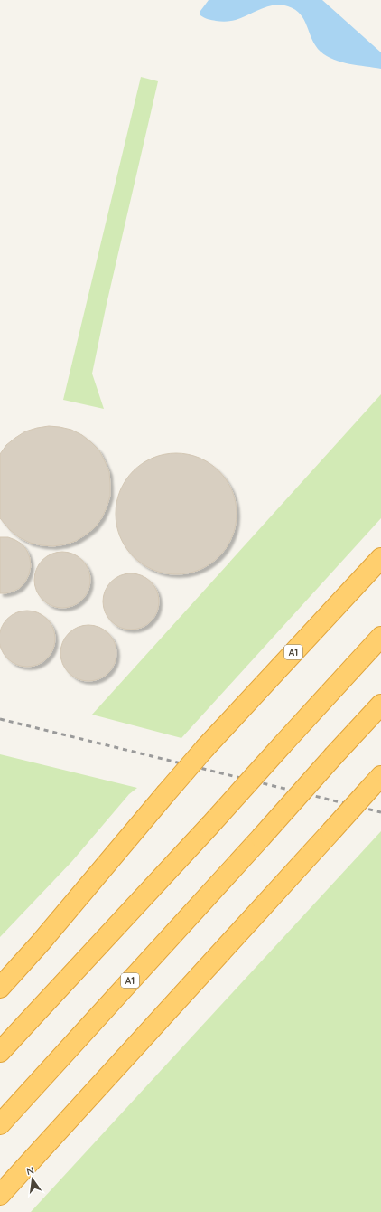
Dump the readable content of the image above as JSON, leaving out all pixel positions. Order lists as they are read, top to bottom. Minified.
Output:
{"streets":{"highway":["A1"]},"north":"top"}
